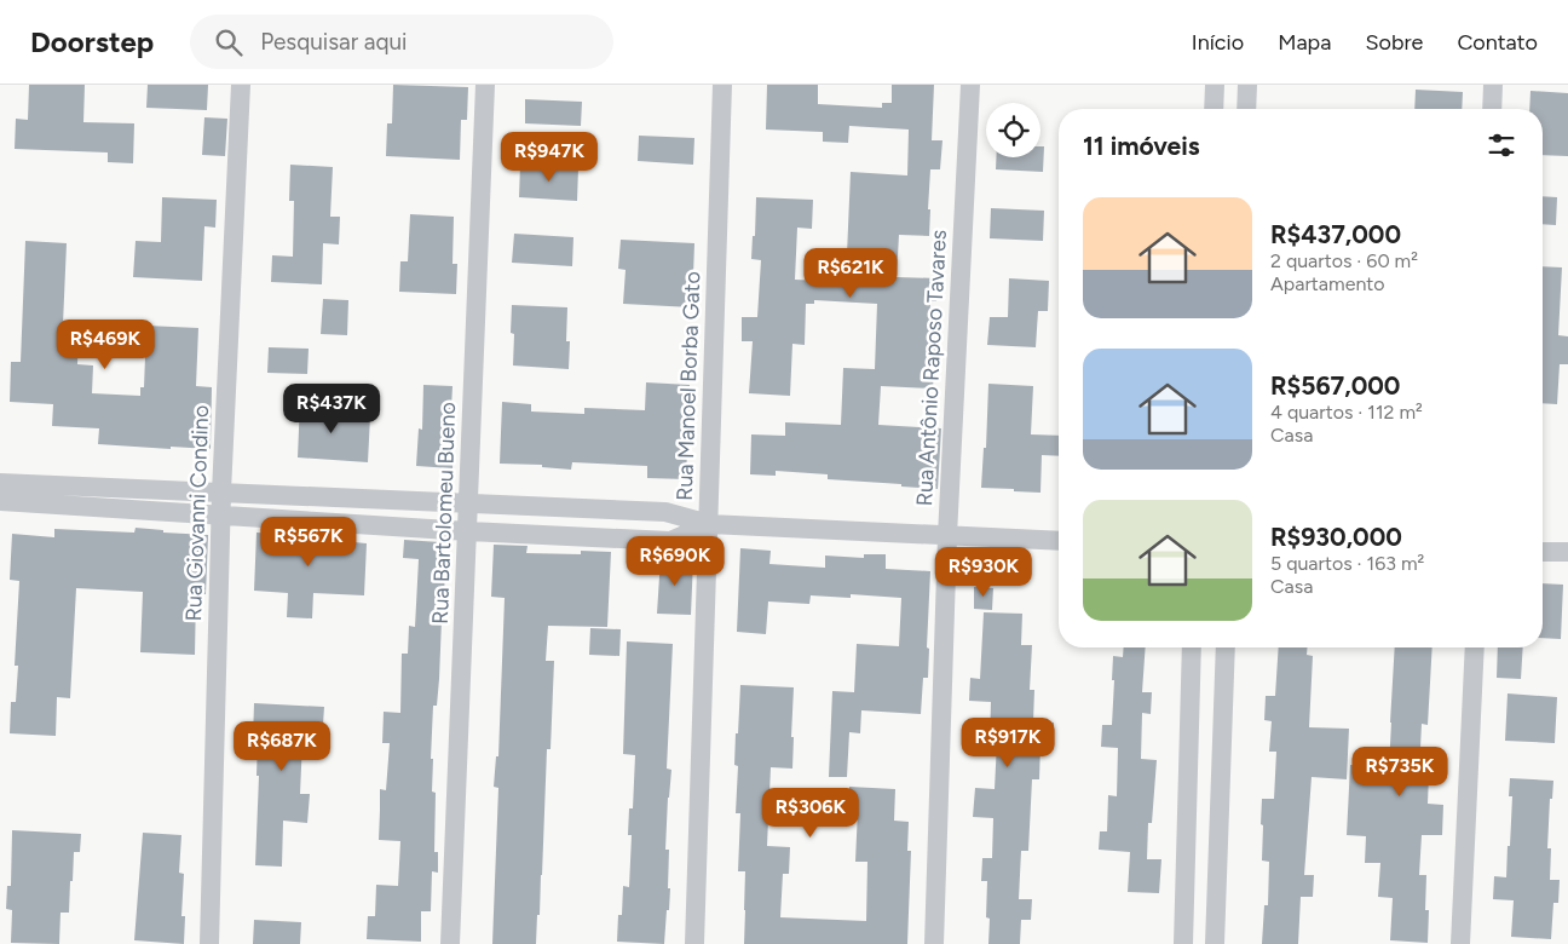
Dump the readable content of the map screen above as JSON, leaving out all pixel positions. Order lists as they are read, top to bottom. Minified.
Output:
{"streets":{"street":["Rua Antônio Raposo Tavares","Rua Manoel Borba Gato","Rua Giovanni Condino","Rua Bartolomeu Bueno"]},"page":{"header":"Doorstep","search":"Pesquisar aqui","nav":["Início","Mapa","Sobre","Contato"],"heading":"11 imóveis","price":["R$947K","R$621K","R$469K","R$437K","R$567K","R$690K","R$930K","R$917K","R$687K","R$735K","R$306K"],"list":[{"name":"R$437,000","note":"2 quartos · 60 m² · Apartamento"},{"name":"R$567,000","note":"4 quartos · 112 m² · Casa"},{"name":"R$930,000","note":"5 quartos · 163 m² · Casa"}]}}
